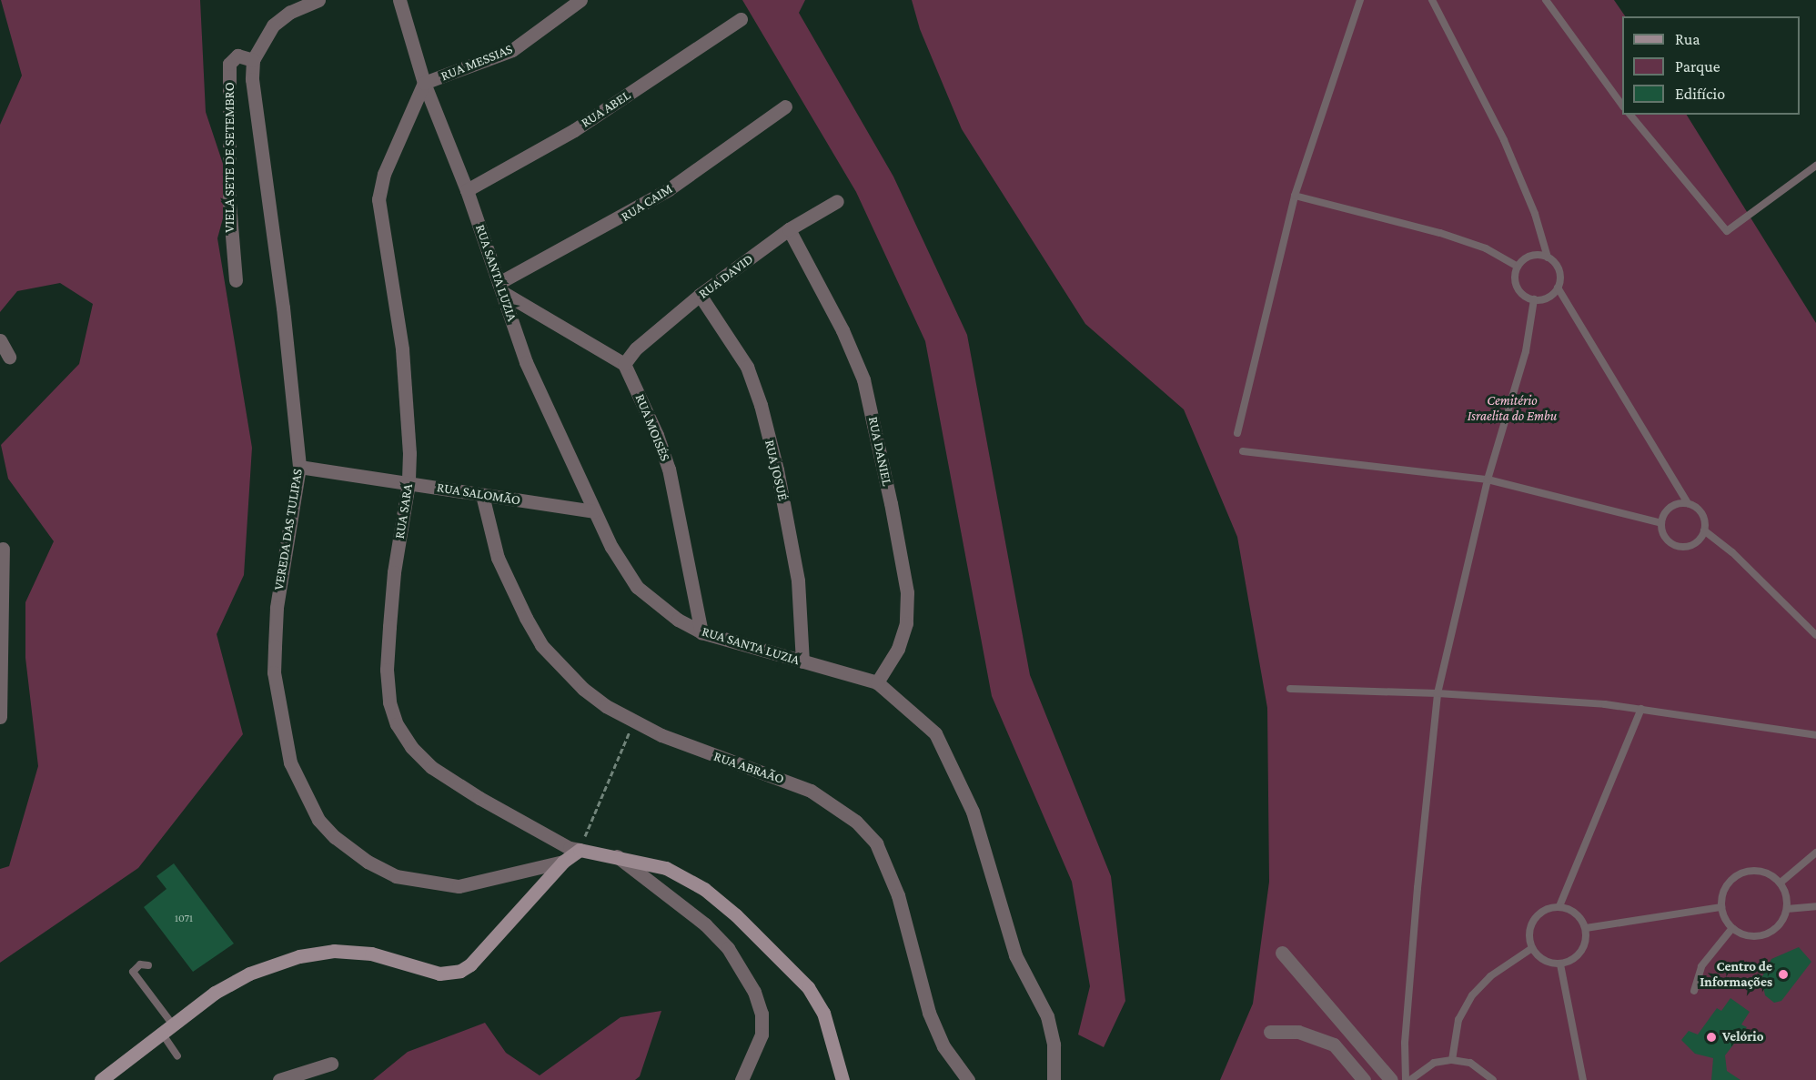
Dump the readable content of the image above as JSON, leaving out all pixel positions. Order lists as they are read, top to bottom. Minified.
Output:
{"streets":{"street":["RUA MESSIAS","RUA ABEL","VIELA SETE DE SETEMBRO","RUA CAIM","RUA SANTA LUZIA","RUA DAVID","RUA MOISÉS","RUA DANIEL","RUA JOSUÉ","RUA SALOMÃO","RUA SARA","VEREDA DAS TULIPAS","RUA ABRAÃO"]},"crossings":[["RUA MESSIAS","RUA SANTA LUZIA"],["RUA MESSIAS","RUA SARA"],["RUA ABEL","RUA SANTA LUZIA"],["VIELA SETE DE SETEMBRO","VEREDA DAS TULIPAS"],["RUA CAIM","RUA SANTA LUZIA"],["RUA SANTA LUZIA","RUA MOISÉS"],["RUA SANTA LUZIA","RUA DANIEL"],["RUA SANTA LUZIA","RUA JOSUÉ"],["RUA SANTA LUZIA","RUA SALOMÃO"],["RUA SANTA LUZIA","RUA SARA"],["RUA DAVID","RUA MOISÉS"],["RUA DAVID","RUA DANIEL"],["RUA DAVID","RUA JOSUÉ"],["RUA SALOMÃO","RUA SARA"],["RUA SALOMÃO","VEREDA DAS TULIPAS"],["RUA SALOMÃO","RUA ABRAÃO"]],"parks":["Cemitério Israelita do Embu"],"places":["Centro de Informações","Velório"],"house_numbers":["1071"],"legend":["Rua","Parque","Edifício"]}
